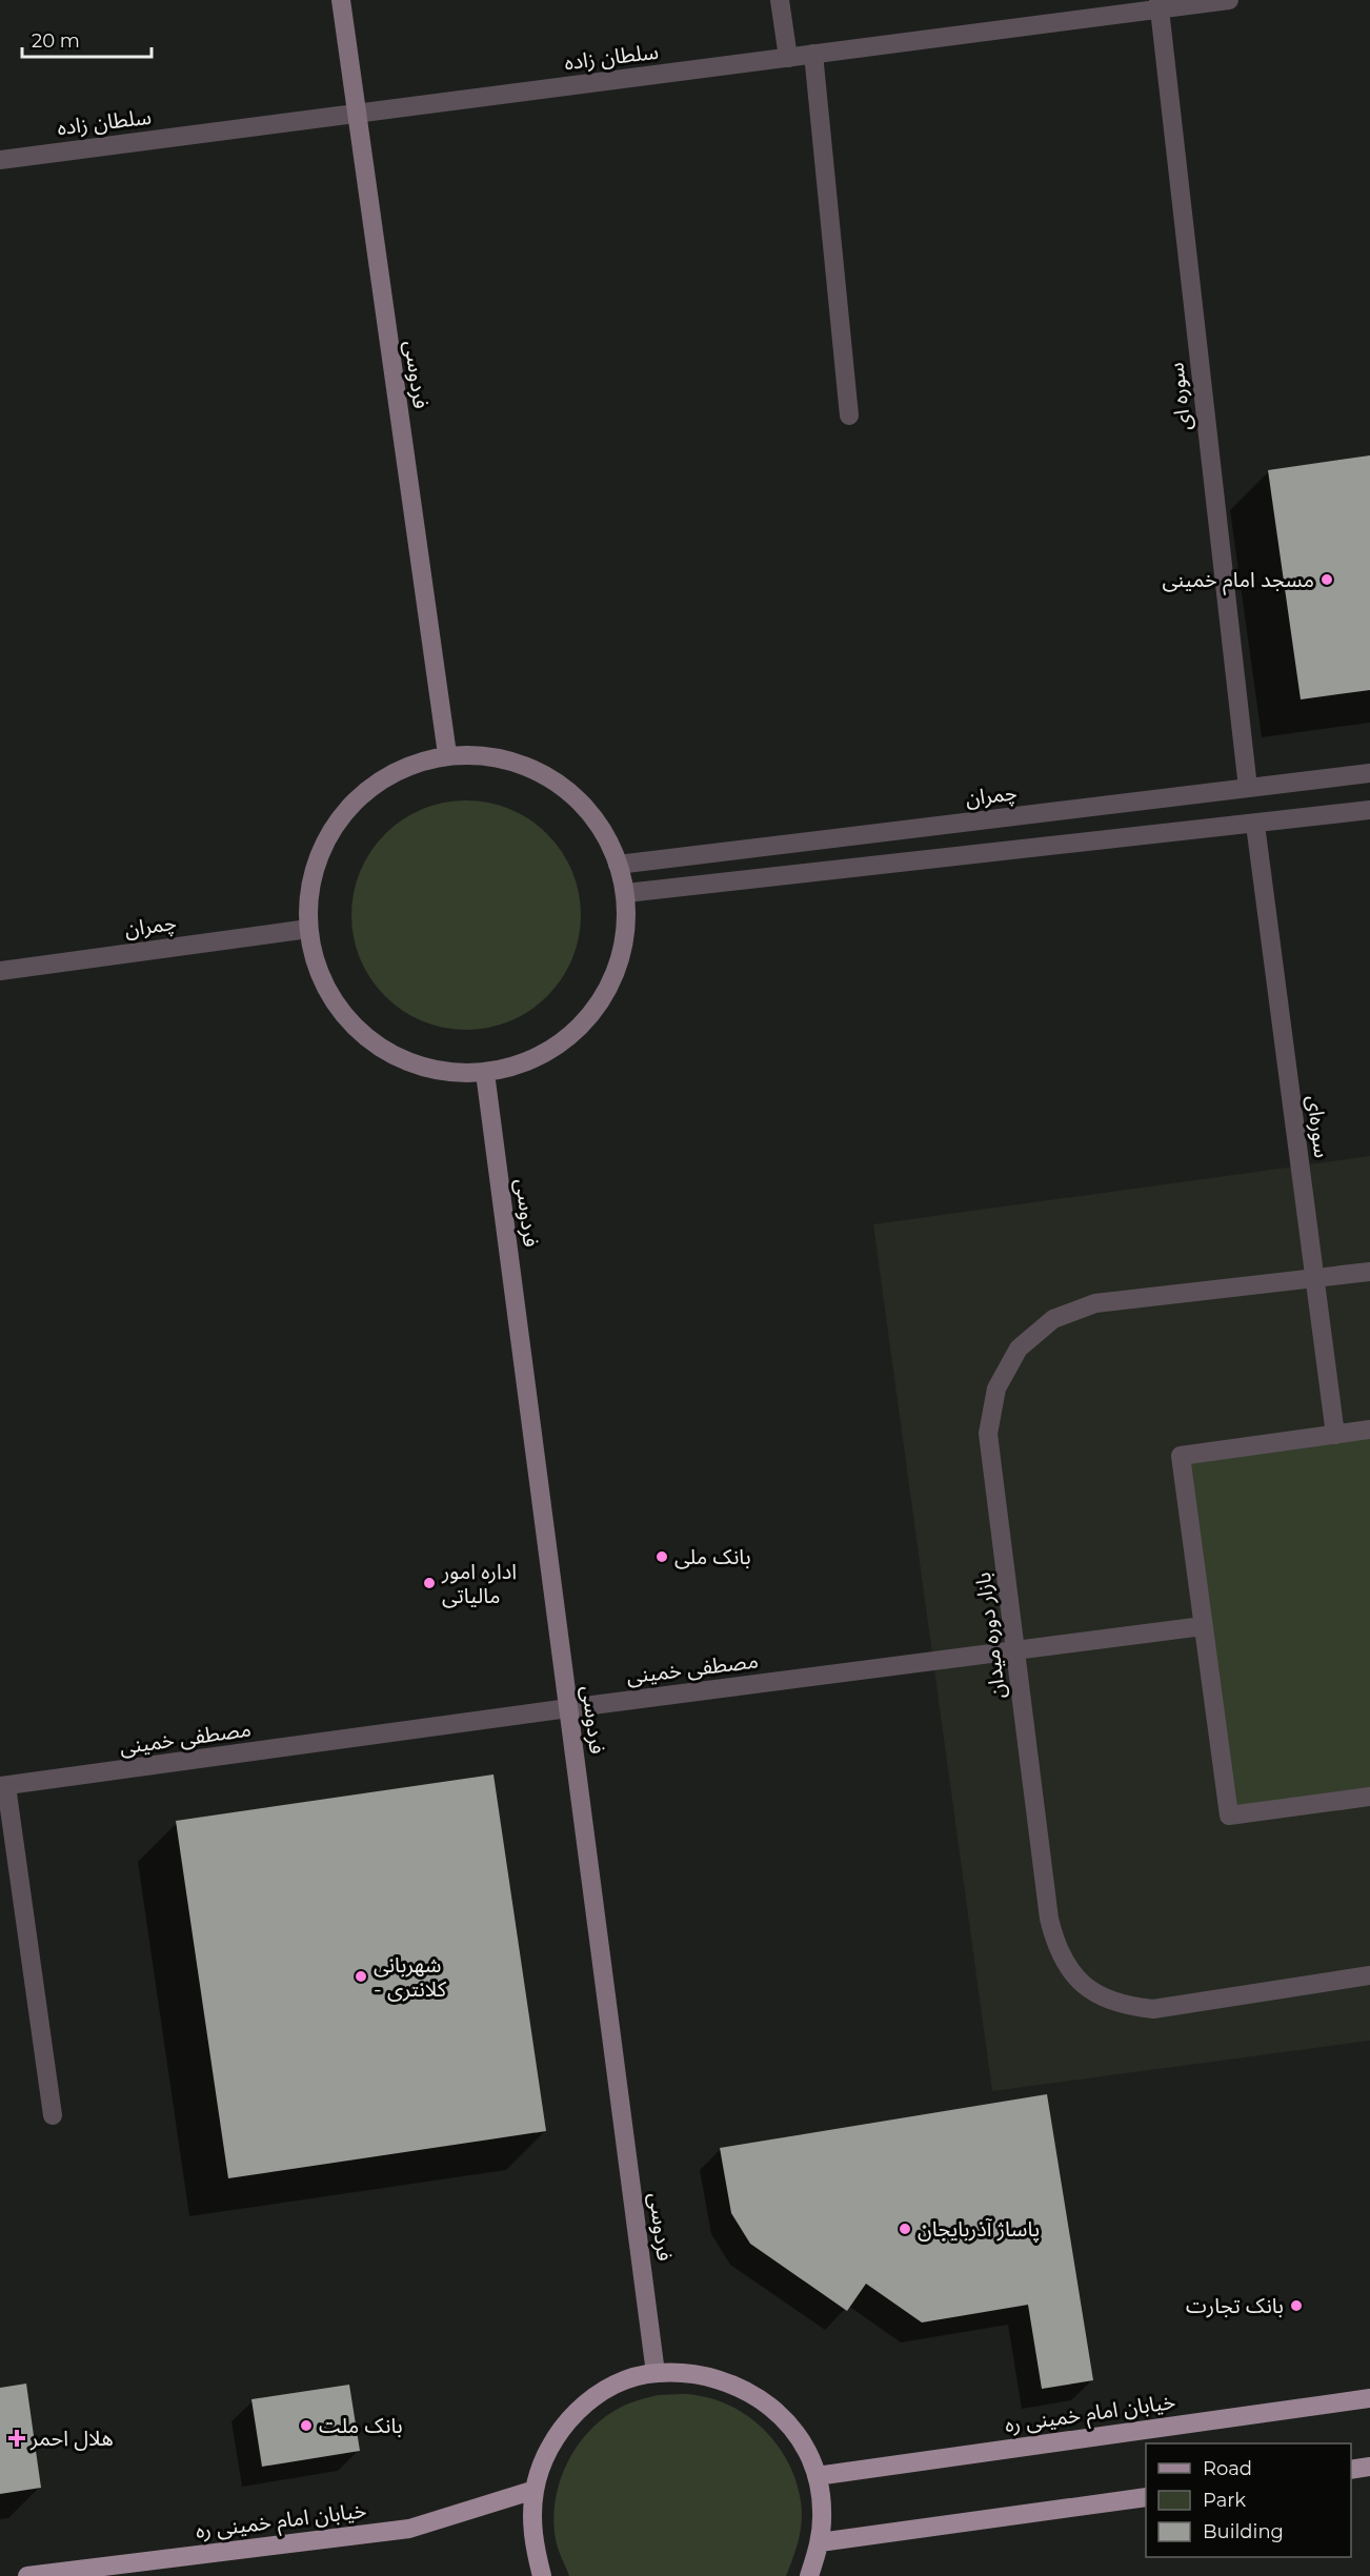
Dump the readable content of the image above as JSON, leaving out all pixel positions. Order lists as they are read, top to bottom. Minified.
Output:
{"streets":{"main road":["فردوسی","خیابان امام خمینی ره"],"street":["سلطان زاده","سوره ای","چمران","سوره‌ای","بازار دوره میدان","مصطفی خمینی"]},"crossings":[["سلطان زاده","فردوسی"],["سلطان زاده","سوره ای"],["فردوسی","مصطفی خمینی"],["سوره ای","چمران"],["سوره‌ای","بازار دوره میدان"],["بازار دوره میدان","مصطفی خمینی"]],"places":{"other":["مسجد امام خمینی","بانک ملی","اداره امور مالیاتی","شهربانی - کلانتری","پاساژ آذربایجان","بانک تجارت","بانک ملت"],"health":["هلال احمر"]},"legend":["Road","Park","Building"],"scale_bar":"20 m"}
